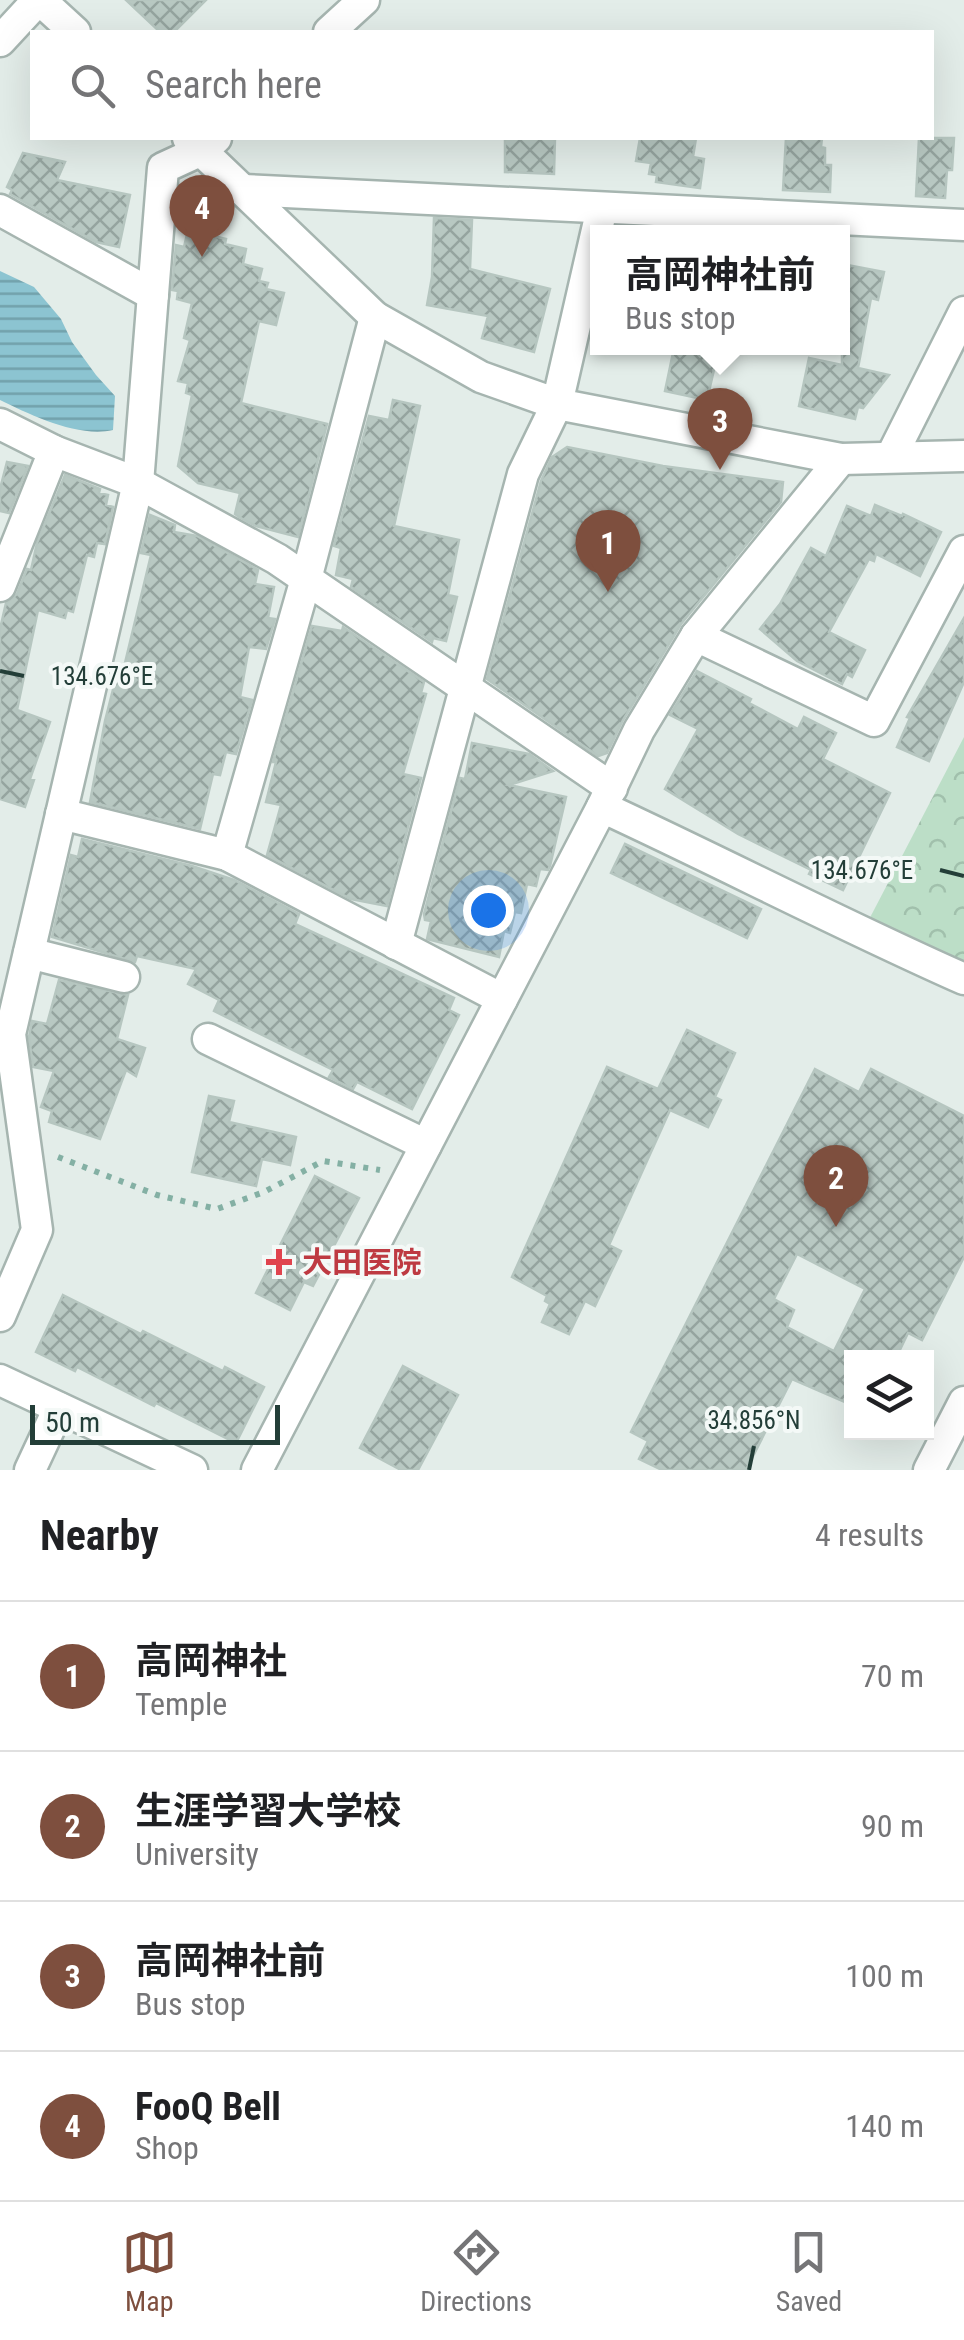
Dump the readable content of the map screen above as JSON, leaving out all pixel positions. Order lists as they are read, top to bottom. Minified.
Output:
{"places":{"health":["大田医院"]},"scale_bar":"50 m","page":{"search":"Search here","pins":["4","3","1","2"],"popup":["高岡神社前","Bus stop"],"scale":"50 m","heading":["Nearby","4 results"],"list":[{"mark":"1","name":"高岡神社","note":"Temple","value":"70 m"},{"mark":"2","name":"生涯学習大学校","note":"University","value":"90 m"},{"mark":"3","name":"高岡神社前","note":"Bus stop","value":"100 m"},{"mark":"4","name":"FooQ Bell","note":"Shop","value":"140 m"}],"nav":["Map","Directions","Saved"]},"coordinates":["134.676°E","34.856°N"]}
